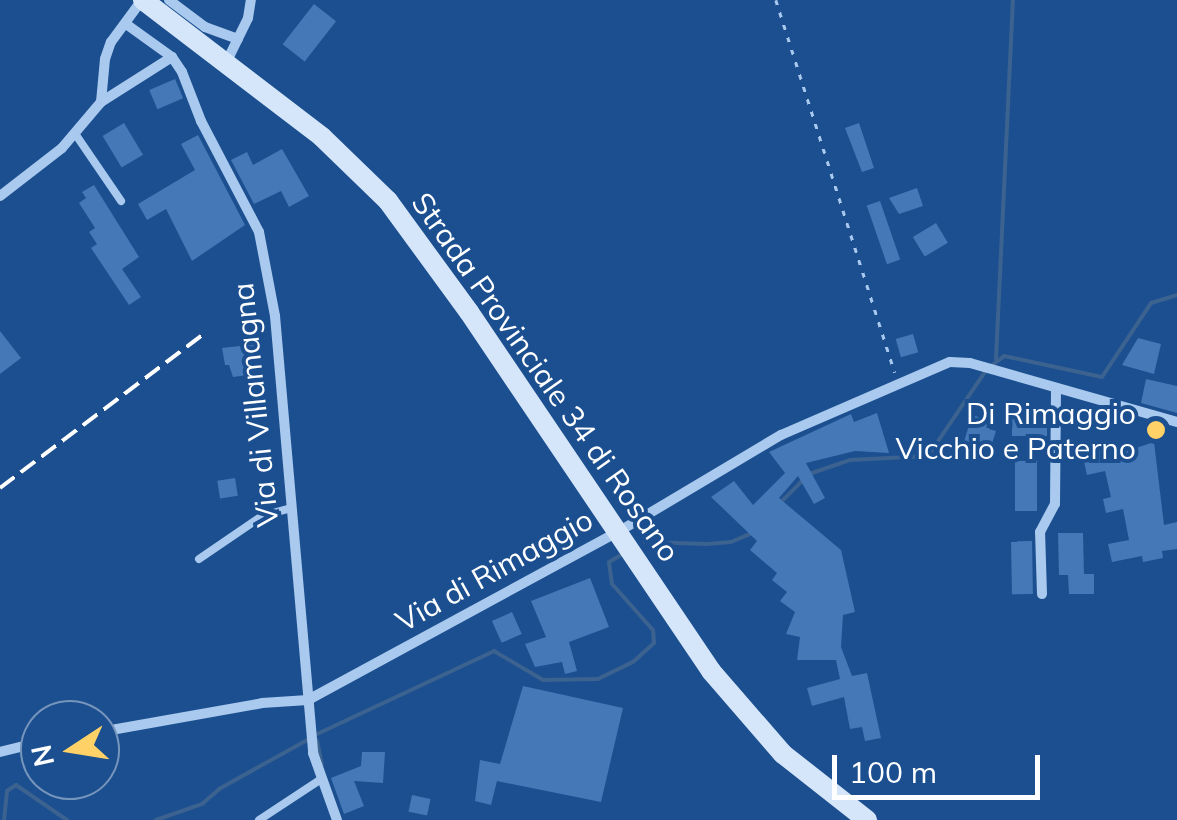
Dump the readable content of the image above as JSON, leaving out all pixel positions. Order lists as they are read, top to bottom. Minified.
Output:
{"streets":{"main road":["Strada Provinciale 34 di Rosano"],"street":["Via di Villamagna","Via di Rimaggio"]},"crossings":[["Strada Provinciale 34 di Rosano","Via di Rimaggio"],["Via di Villamagna","Via di Rimaggio"]],"places":["Di Rimaggio Vicchio e Paterno"],"scale_bar":"100 m","north":"left"}
